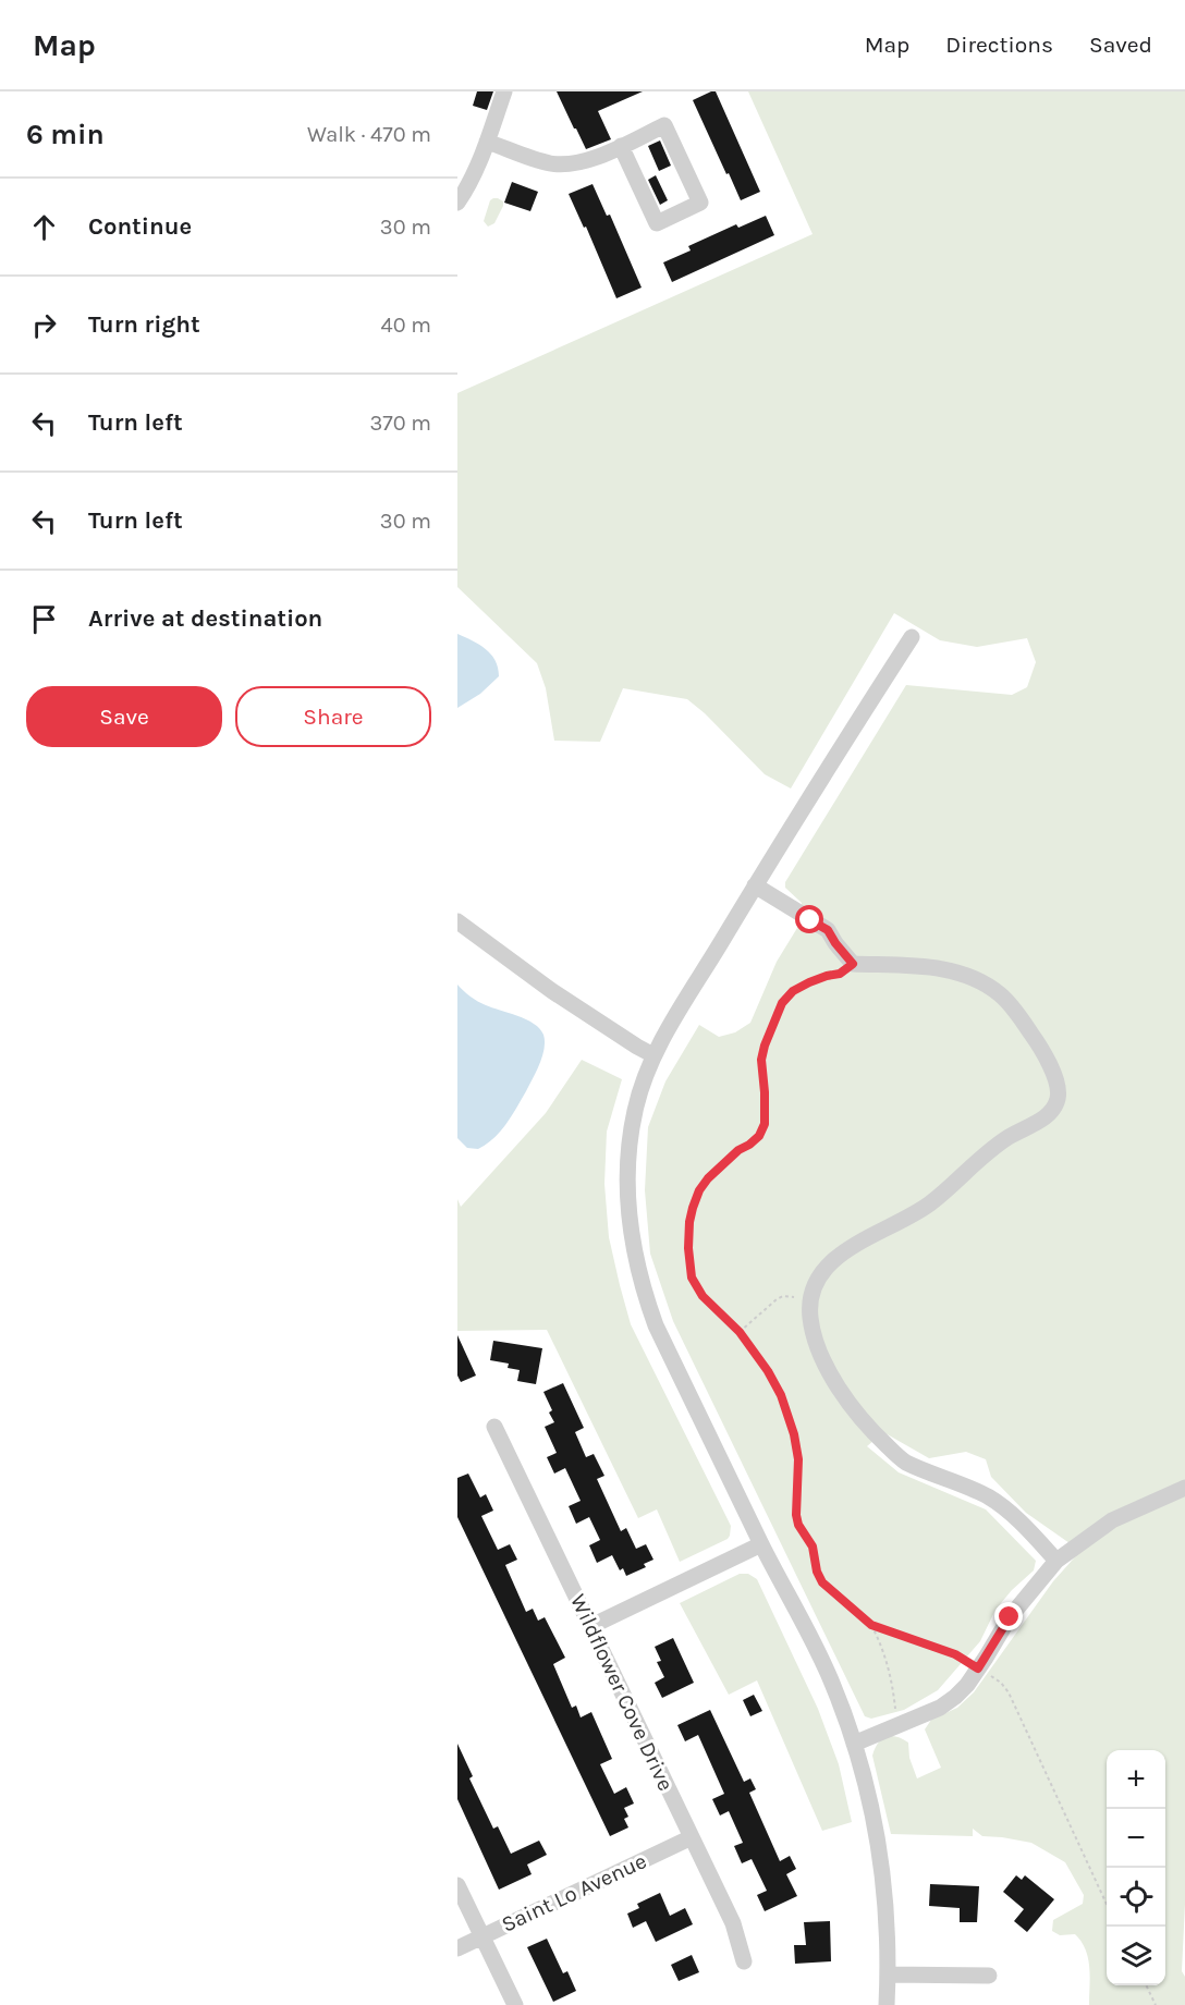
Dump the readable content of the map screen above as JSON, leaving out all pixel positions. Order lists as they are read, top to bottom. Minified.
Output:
{"streets":{"street":["Wildflower Cove Drive","Saint Lo Avenue"]},"crossings":[["Wildflower Cove Drive","Saint Lo Avenue"]],"page":{"header":"Map","nav":["Map","Directions","Saved"],"heading":["6 min","Walk · 470 m"],"list":[["Continue","30 m"],["Turn right","40 m"],["Turn left","370 m"],["Turn left","30 m"],"Arrive at destination"],"buttons":["Save","Share"],"map_buttons":["+","−"]}}
